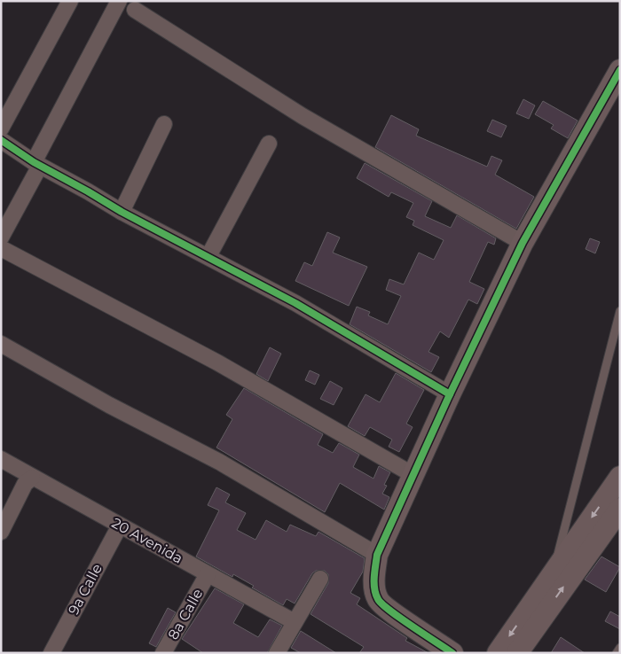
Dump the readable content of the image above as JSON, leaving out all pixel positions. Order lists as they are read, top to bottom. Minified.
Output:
{"streets":{"street":["20 Avenida","9a Calle","8a Calle"]},"crossings":[["20 Avenida","9a Calle"],["20 Avenida","8a Calle"]]}
